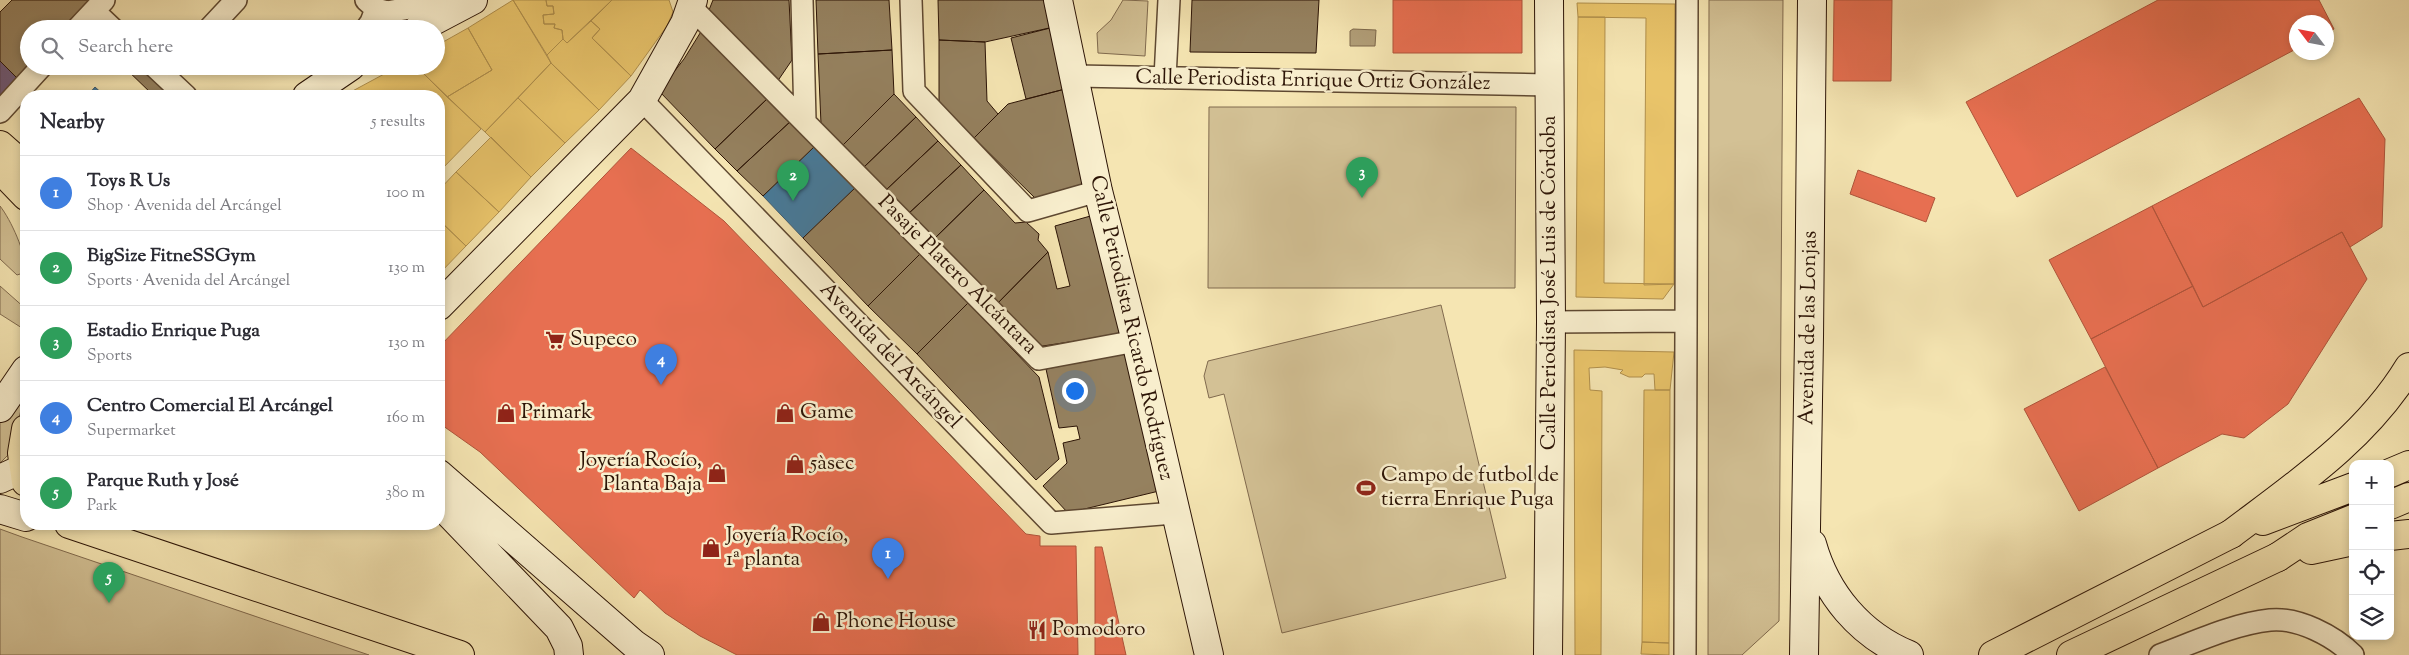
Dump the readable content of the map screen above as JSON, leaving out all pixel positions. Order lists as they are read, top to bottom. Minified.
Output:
{"streets":{"street":["Calle Periodista Enrique Ortiz González","Pasaje Platero Alcántara","Calle Periodista José Luis de Córdoba","Calle Periodista Ricardo Rodríguez","Avenida de las Lonjas","Avenida del Arcángel"]},"crossings":[["Calle Periodista Enrique Ortiz González","Calle Periodista José Luis de Córdoba"],["Calle Periodista Enrique Ortiz González","Calle Periodista Ricardo Rodríguez"],["Pasaje Platero Alcántara","Calle Periodista Ricardo Rodríguez"],["Calle Periodista Ricardo Rodríguez","Avenida del Arcángel"]],"places":{"supermarket":["Supeco"],"shop":["Primark","Game","5àsec","Joyería Rocío, Planta Baja","Joyería Rocío, 1ª planta","Phone House"],"sports":["Campo de futbol de tierra Enrique Puga"],"restaurant":["Pomodoro"]},"north":"top left","page":{"search":"Search here","heading":["Nearby","5 results"],"list":[{"mark":"1","name":"Toys R Us","note":"Shop · Avenida del Arcángel","value":"100 m"},{"mark":"2","name":"BigSize FitneSSGym","note":"Sports · Avenida del Arcángel","value":"130 m"},{"mark":"3","name":"Estadio Enrique Puga","note":"Sports","value":"130 m"},{"mark":"4","name":"Centro Comercial El Arcángel","note":"Supermarket","value":"160 m"},{"mark":"5","name":"Parque Ruth y José","note":"Park","value":"380 m"}],"pins":["3","2","4","1","5"],"map_buttons":["+","−"]}}
